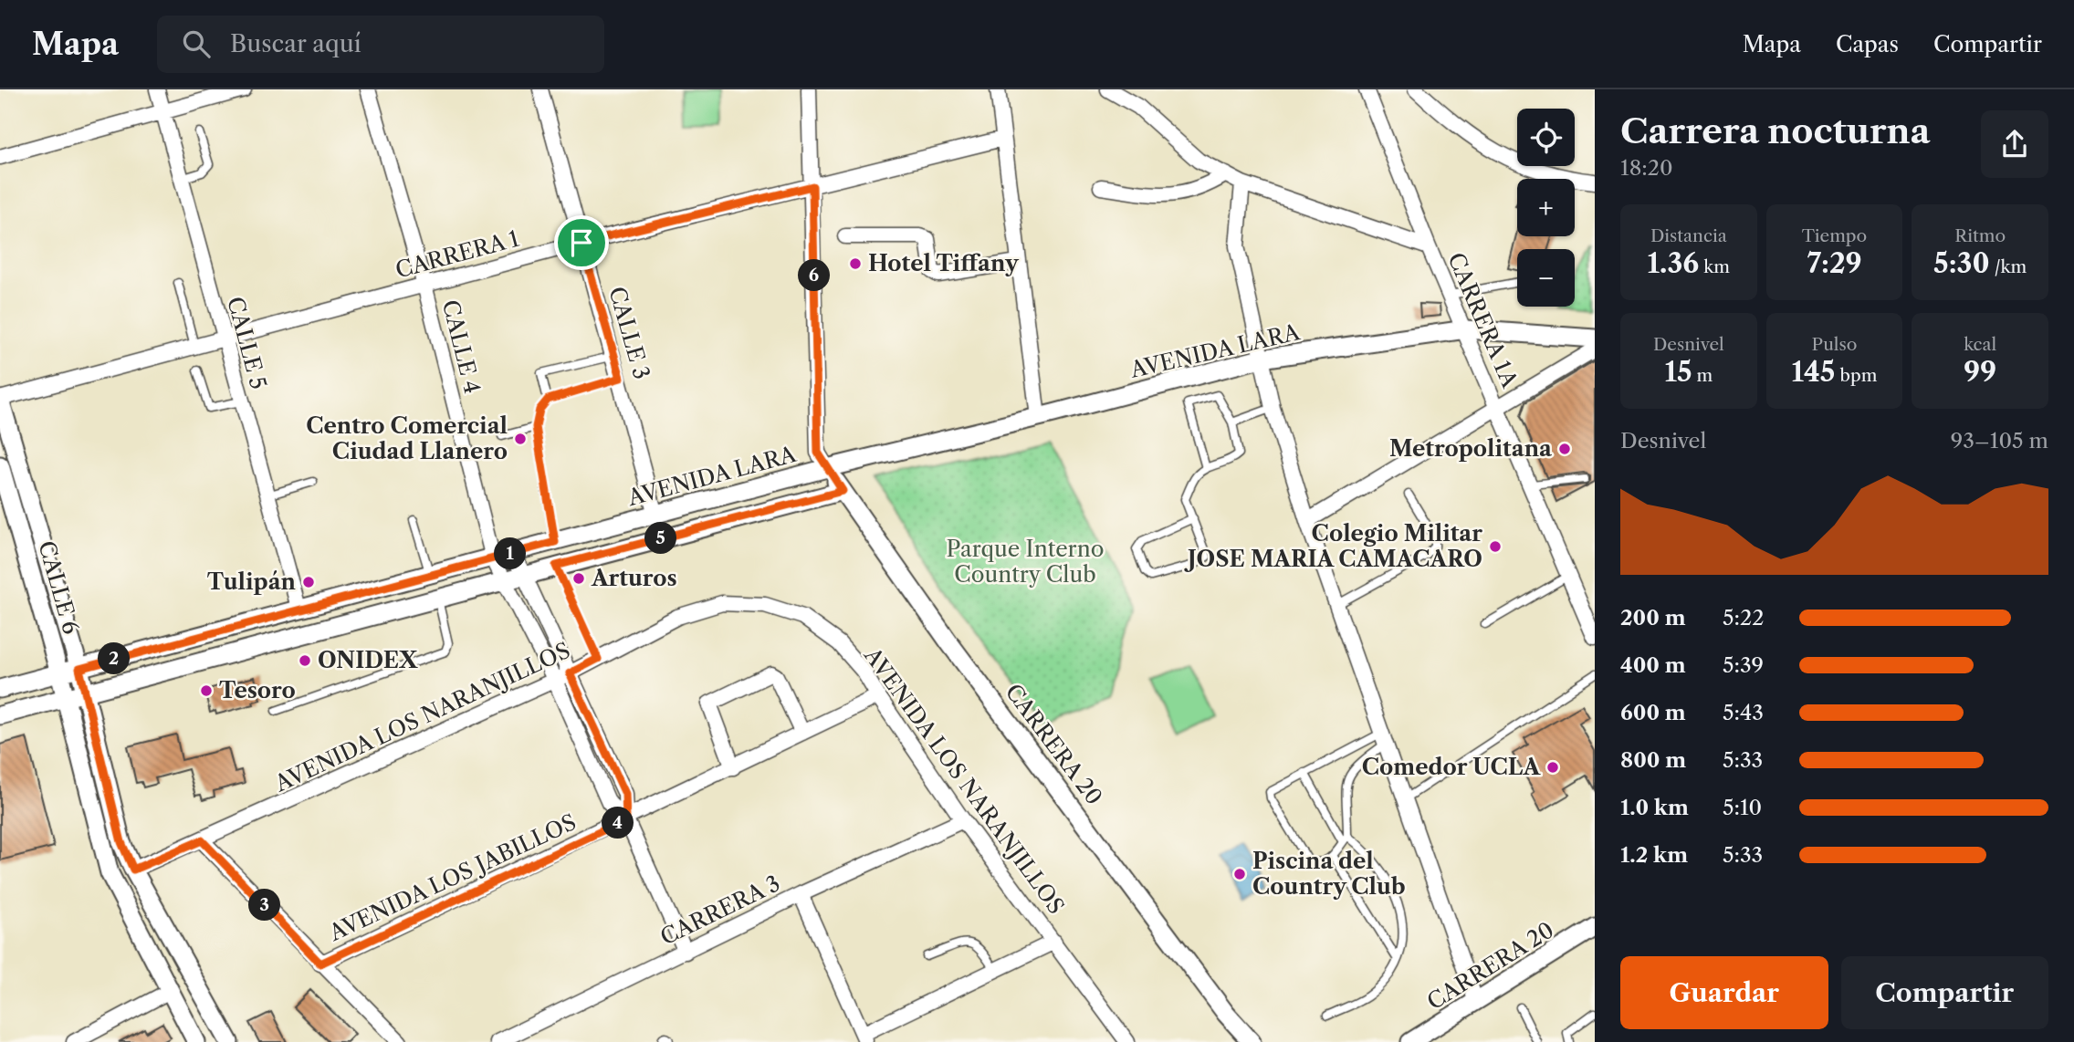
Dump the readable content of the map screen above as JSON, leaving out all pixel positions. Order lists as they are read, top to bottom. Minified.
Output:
{"streets":{"street":["CARRERA 1","CARRERA 1A","CALLE 3","CALLE 5","CALLE 4","AVENIDA LARA","CALLE 6","AVENIDA LOS NARANJILLOS","CARRERA 20","AVENIDA LOS JABILLOS","CARRERA 3"]},"crossings":[["CARRERA 1","CALLE 3"],["CARRERA 1","CALLE 5"],["CARRERA 1","CALLE 4"],["CARRERA 1A","AVENIDA LARA"],["CALLE 3","AVENIDA LARA"],["CALLE 5","AVENIDA LARA"],["CALLE 4","AVENIDA LARA"],["CALLE 4","AVENIDA LOS NARANJILLOS"],["CALLE 4","AVENIDA LOS JABILLOS"],["AVENIDA LARA","CALLE 6"],["AVENIDA LARA","CARRERA 20"],["AVENIDA LOS NARANJILLOS","AVENIDA LOS JABILLOS"],["AVENIDA LOS NARANJILLOS","CARRERA 3"]],"parks":["Parque Interno Country Club"],"places":["Hotel Tiffany","Centro Comercial Ciudad Llanero","Metropolitana","Colegio Militar JOSE MARIA CAMACARO","Arturos","Tulipán","ONIDEX","Tesoro","Comedor UCLA","Piscina del Country Club"],"page":{"header":"Mapa","search":"Buscar aquí","nav":["Mapa","Capas","Compartir"],"heading":["Carrera nocturna","18:20"],"map_buttons":["+","−"],"stats":[["Distancia","1.36 km"],["Tiempo","7:29"],["Ritmo","5:30 /km"],["Desnivel","15 m"],["Pulso","145 bpm"],["kcal","99"]],"pins":["6","5","1","2","4","3"],"chart":["Desnivel","93–105 m"],"list":[{"name":"200 m","note":"5:22"},{"name":"400 m","note":"5:39"},{"name":"600 m","note":"5:43"},{"name":"800 m","note":"5:33"},{"name":"1.0 km","note":"5:10"},{"name":"1.2 km","note":"5:33"}],"buttons":["Guardar","Compartir"]}}
